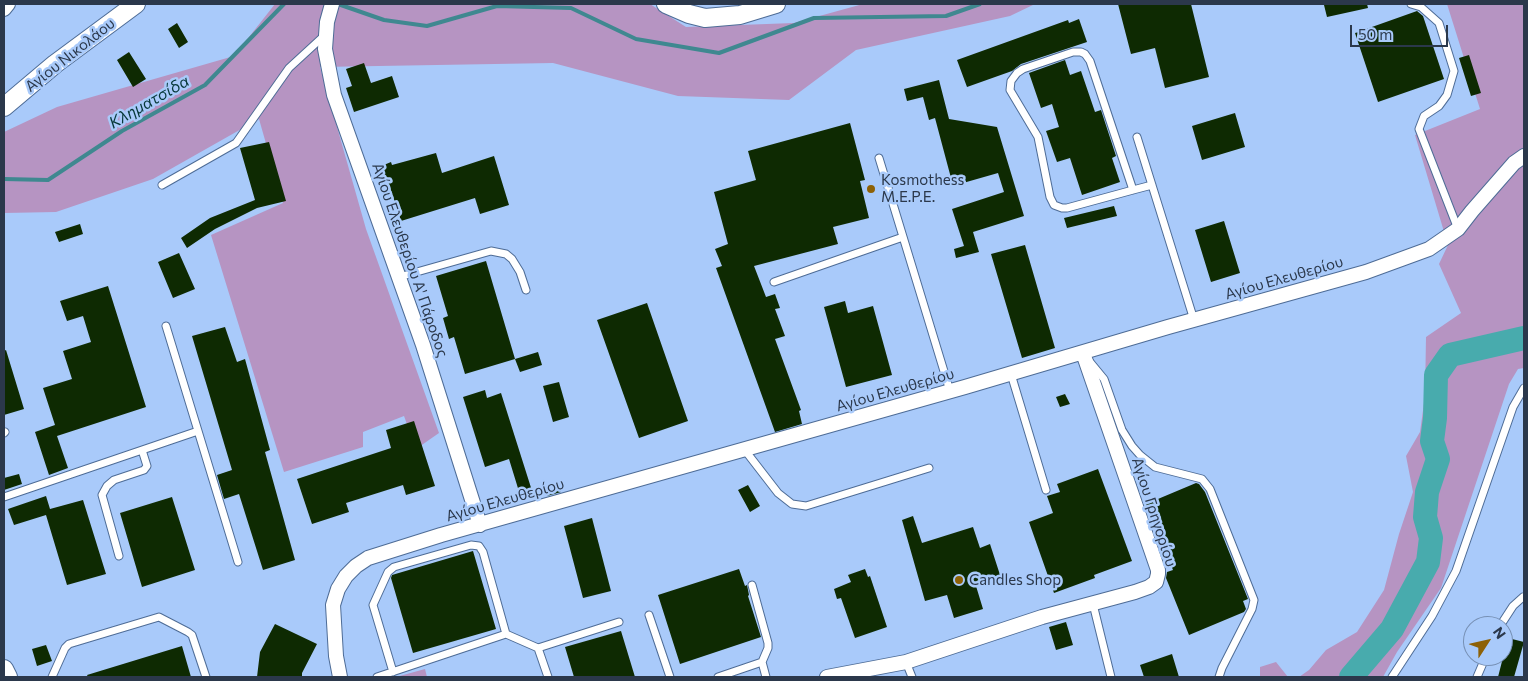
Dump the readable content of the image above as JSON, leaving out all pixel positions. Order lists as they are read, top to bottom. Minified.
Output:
{"streets":{"street":["Αγίου Νικολάου","Αγίου Ελευθερίου Α' Πάροδος","Αγίου Ελευθερίου","Αγίου Γρηγορίου"]},"crossings":[["Αγίου Ελευθερίου Α' Πάροδος","Αγίου Ελευθερίου"],["Αγίου Ελευθερίου","Αγίου Γρηγορίου"]],"water":["Κληματσίδα"],"places":["Kosmothess M.E.P.E.","Candles Shop"],"scale_bar":"50 m","north":"top right"}
